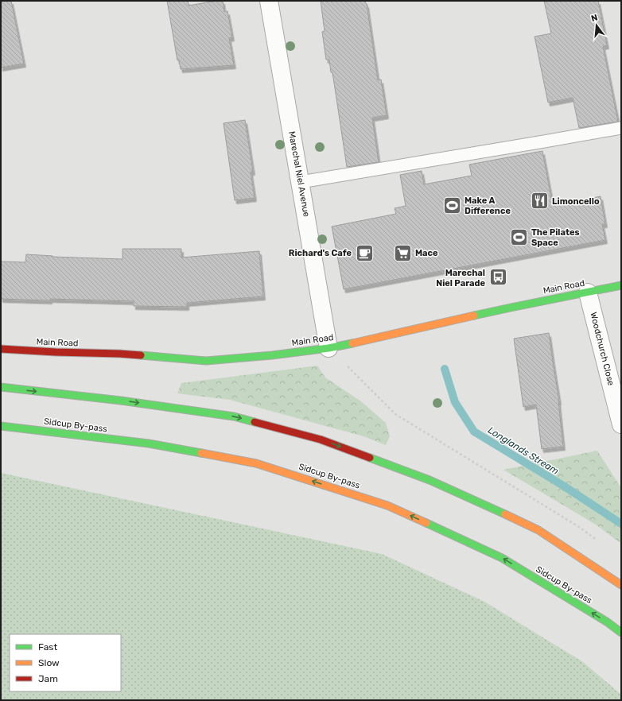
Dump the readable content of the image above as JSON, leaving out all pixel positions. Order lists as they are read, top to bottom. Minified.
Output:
{"streets":{"main road":["Main Road","Sidcup By-pass"],"street":["Marechal Niel Avenue","Woodchurch Close"]},"crossings":[["Marechal Niel Avenue","Main Road"],["Main Road","Woodchurch Close"]],"water":["Longlands Stream"],"places":{"restaurant":["Limoncello"],"sports":["Make A Difference","The Pilates Space"],"cafe":["Richard's Cafe"],"supermarket":["Mace"],"bus stop":["Marechal Niel Parade"]},"legend":["Fast","Slow","Jam"],"north":"top"}
